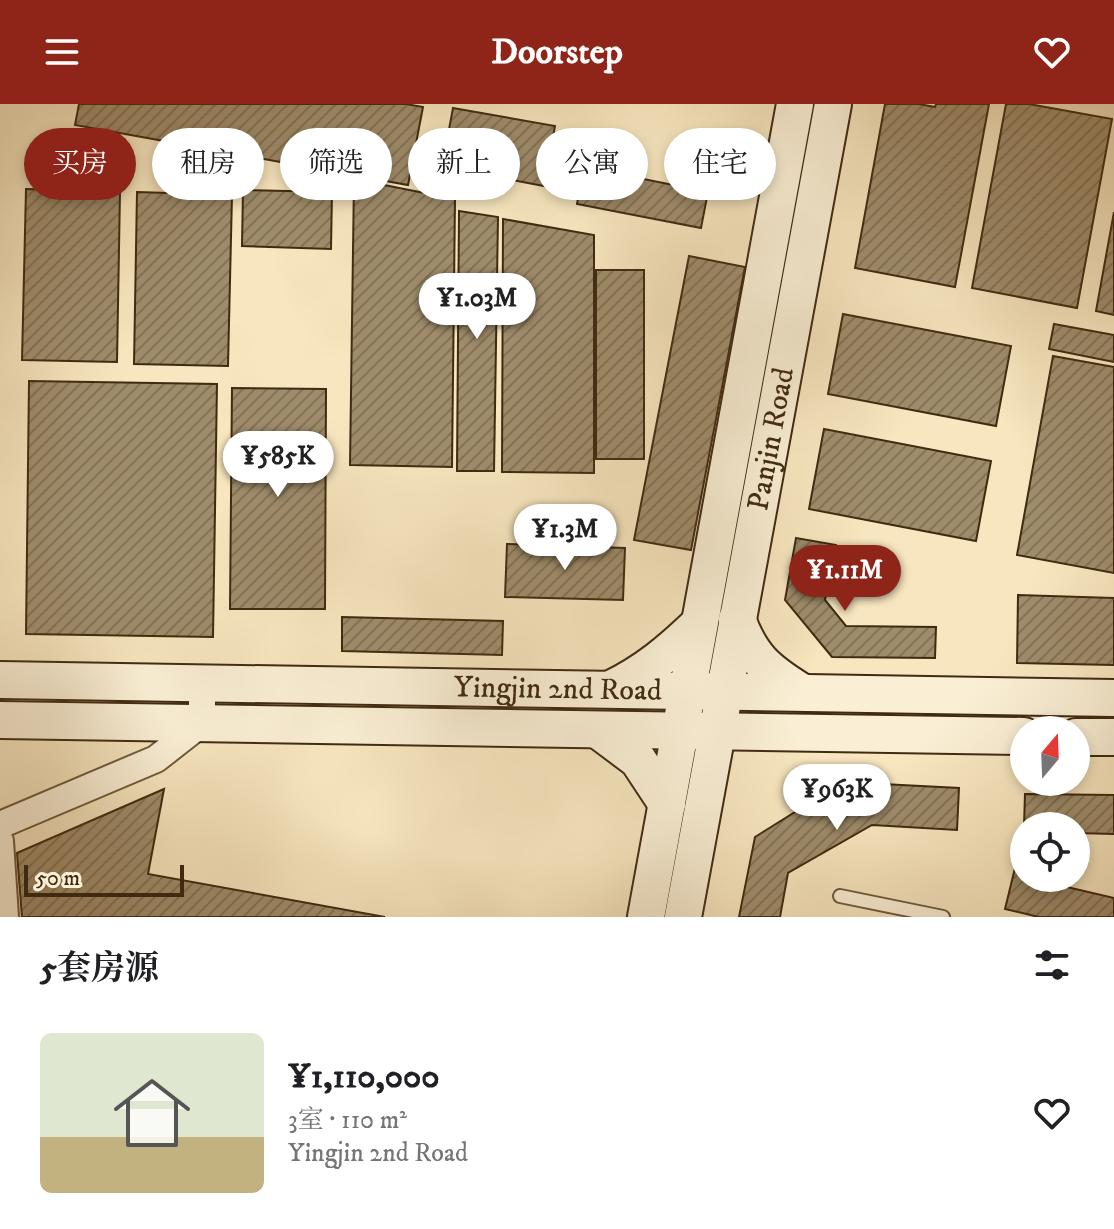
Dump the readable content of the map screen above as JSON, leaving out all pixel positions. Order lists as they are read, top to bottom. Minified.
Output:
{"streets":{"street":["Panjin Road","Yingjin 2nd Road"]},"crossings":[["Panjin Road","Yingjin 2nd Road"]],"scale_bar":"50 m","north":"top","page":{"header":"Doorstep","chip":["买房","租房","筛选","新上","公寓","住宅"],"price":["¥1.03M","¥585K","¥1.3M","¥1.11M","¥963K"],"scale":"50 m","heading":"5套房源","list":[{"name":"¥1,110,000","note":"3室 · 110 m² · Yingjin 2nd Road"}]}}
